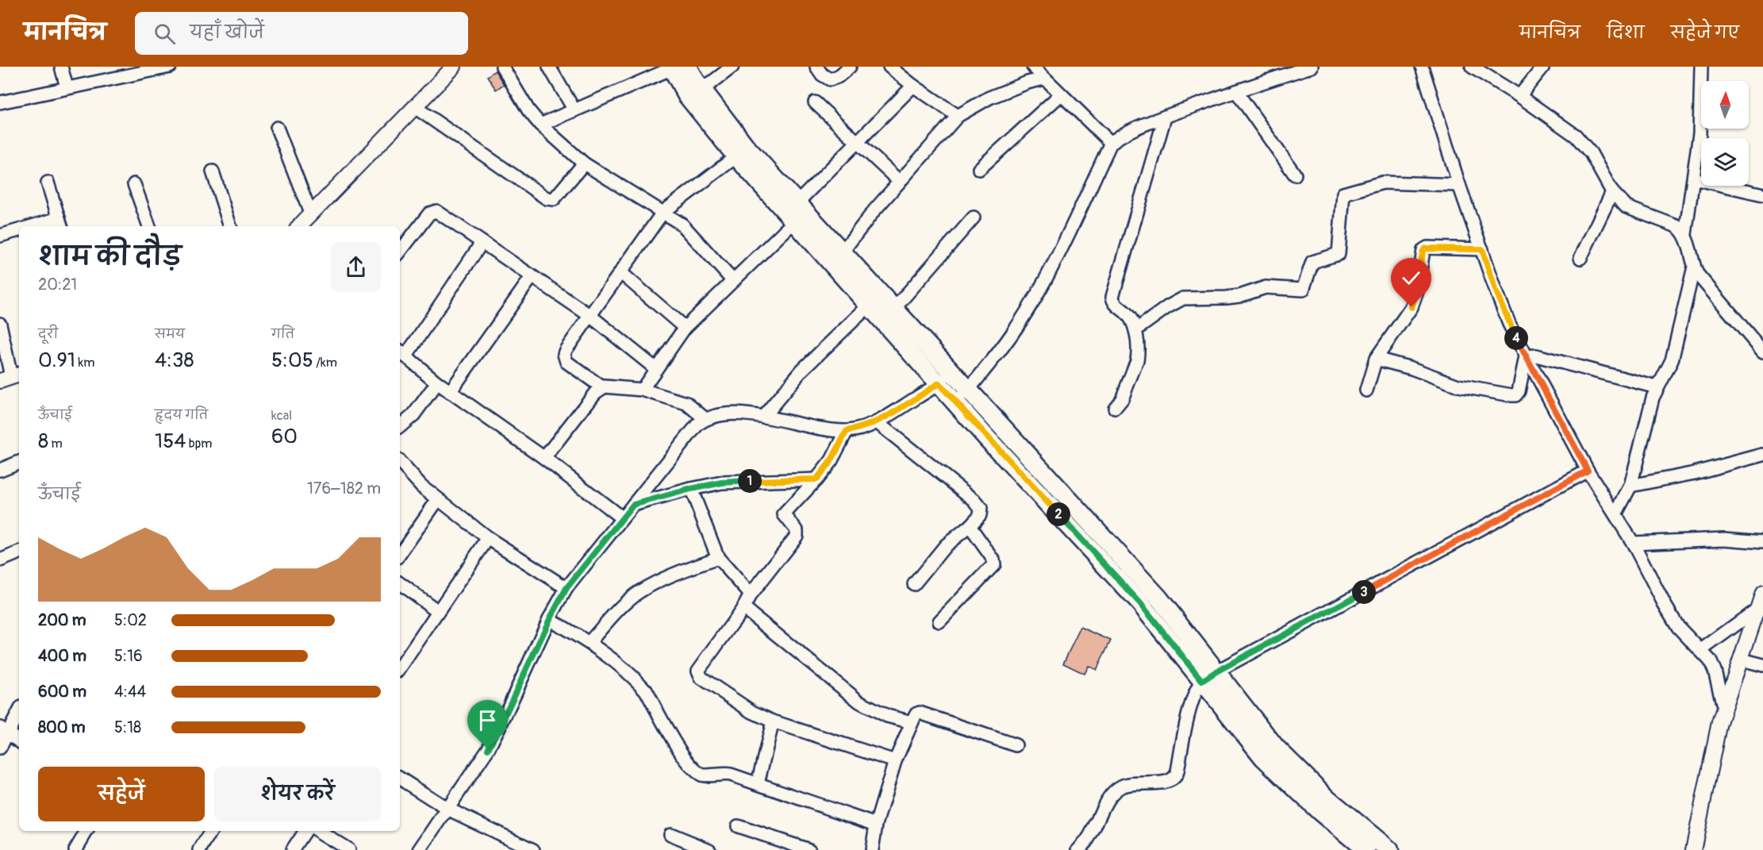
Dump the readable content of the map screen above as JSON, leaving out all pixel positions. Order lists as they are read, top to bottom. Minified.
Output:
{"north":"top","page":{"header":"मानचित्र","search":"यहाँ खोजें","nav":["मानचित्र","दिशा","सहेजे गए"],"heading":["शाम की दौड़","20:21"],"stats":[["दूरी","0.91 km"],["समय","4:38"],["गति","5:05 /km"],["ऊँचाई","8 m"],["हृदय गति","154 bpm"],["kcal","60"]],"pins":["4","1","2","3"],"chart":["ऊँचाई","176–182 m"],"list":[{"name":"200 m","note":"5:02"},{"name":"400 m","note":"5:16"},{"name":"600 m","note":"4:44"},{"name":"800 m","note":"5:18"}],"buttons":["सहेजें","शेयर करें"]}}
